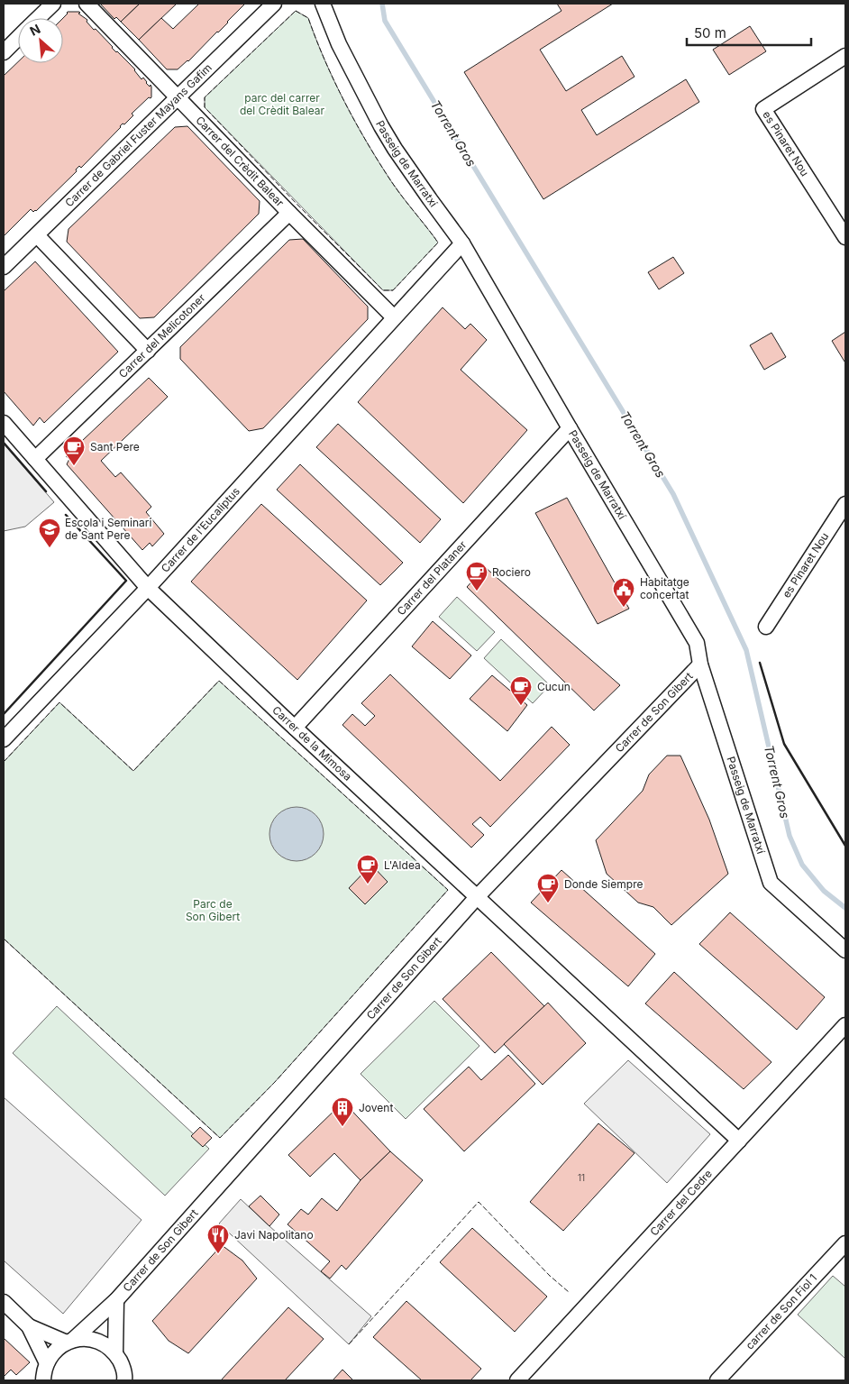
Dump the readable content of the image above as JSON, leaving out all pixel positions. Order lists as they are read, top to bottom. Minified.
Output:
{"streets":{"street":["Carrer de Gabriel Fuster Mayans Gafim","es Pinaret Nou","Carrer del Crèdit Balear","Passeig de Marratxí","Carrer del Melicotoner","Carrer de l'Eucaliptus","Carrer del Plataner","Carrer de Son Gibert","Carrer de la Mimosa","Carrer del Cedre","carrer de Son Fiol 1"]},"crossings":[["Carrer de Gabriel Fuster Mayans Gafim","Carrer del Crèdit Balear"],["Carrer del Crèdit Balear","Carrer del Melicotoner"],["Carrer del Crèdit Balear","Carrer de l'Eucaliptus"],["Passeig de Marratxí","Carrer de l'Eucaliptus"],["Passeig de Marratxí","Carrer del Plataner"],["Passeig de Marratxí","Carrer de Son Gibert"],["Carrer del Melicotoner","Carrer de la Mimosa"],["Carrer de l'Eucaliptus","Carrer de la Mimosa"],["Carrer del Plataner","Carrer de la Mimosa"],["Carrer de Son Gibert","Carrer de la Mimosa"],["Carrer de la Mimosa","Carrer del Cedre"]],"water":["Torrent Gros"],"parks":["parc del carrer del Crèdit Balear","Parc de Son Gibert"],"places":{"cafe":["Sant Pere","Rociero","Cucun","L'Aldea","Donde Siempre"],"school or university":["Escola i Seminari de Sant Pere"],"public building":["Habitatge concertat"],"building":["Jovent"],"restaurant":["Javi Napolitano"]},"house_numbers":["11"],"scale_bar":"50 m","north":"top left"}
